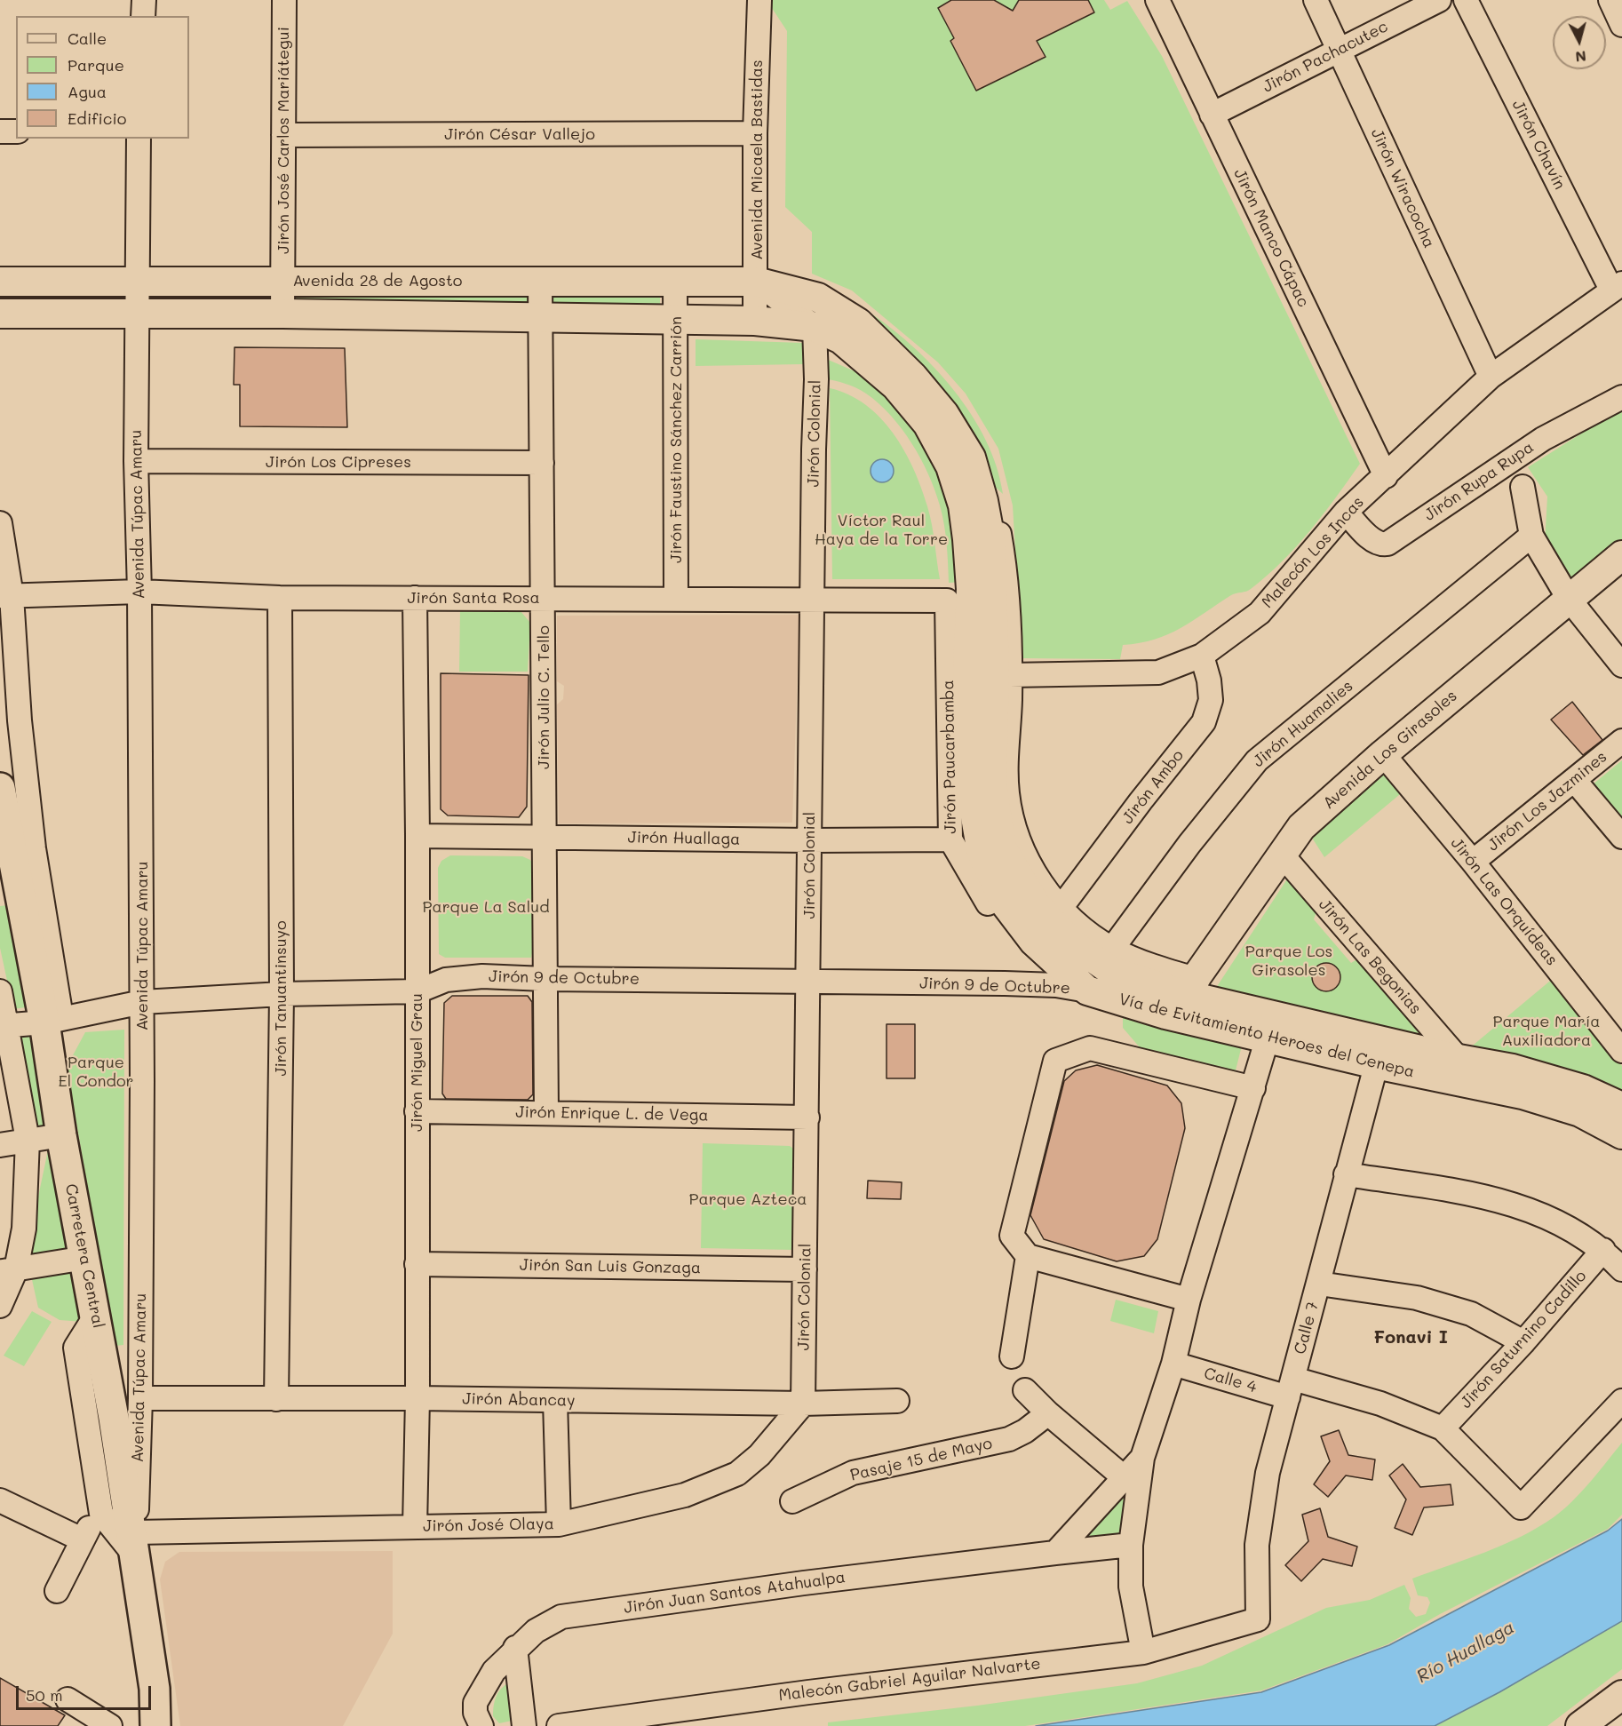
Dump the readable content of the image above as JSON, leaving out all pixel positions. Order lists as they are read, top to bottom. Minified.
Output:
{"streets":{"highway":["Carretera Central"],"main road":["Avenida 28 de Agosto","Avenida Los Girasoles","Vía de Evitamiento Heroes del Cenepa"],"street":["Jirón Pachacutec","Jirón César Vallejo","Jirón José Carlos Mariátegui","Jirón Chavín","Avenida Micaela Bastidas","Jirón Wiracocha","Jirón Manco Cápac","Jirón Colonial","Jirón Faustino Sánchez Carrión","Jirón Los Cipreses","Jirón Rupa Rupa","Avenida Túpac Amaru","Malecón Los Incas","Jirón Santa Rosa","Jirón Julio C. Tello","Jirón Huamalies","Jirón Paucarbamba","Jirón Ambo","Jirón Los Jazmines","Jirón Huallaga","Jirón Las Orquídeas","Jirón Las Begonias","Jirón 9 de Octubre","Jirón Tanuantinsuyo","Jirón Miguel Grau","Jirón Enrique L. de Vega","Jirón San Luis Gonzaga","Calle 7","Jirón Saturnino Cadillo","Calle 4","Jirón Abancay","Pasaje 15 de Mayo","Jirón José Olaya","Jirón Juan Santos Atahualpa","Malecón Gabriel Aguilar Nalvarte"]},"crossings":[["Jirón Pachacutec","Jirón Wiracocha"],["Jirón Pachacutec","Jirón Manco Cápac"],["Jirón César Vallejo","Jirón José Carlos Mariátegui"],["Jirón César Vallejo","Avenida Micaela Bastidas"],["Jirón José Carlos Mariátegui","Avenida 28 de Agosto"],["Jirón Chavín","Malecón Los Incas"],["Avenida Micaela Bastidas","Avenida 28 de Agosto"],["Avenida Micaela Bastidas","Vía de Evitamiento Heroes del Cenepa"],["Jirón Wiracocha","Malecón Los Incas"],["Jirón Manco Cápac","Malecón Los Incas"],["Avenida 28 de Agosto","Jirón Faustino Sánchez Carrión"],["Avenida 28 de Agosto","Avenida Túpac Amaru"],["Avenida 28 de Agosto","Jirón Julio C. Tello"],["Avenida 28 de Agosto","Vía de Evitamiento Heroes del Cenepa"],["Jirón Colonial","Jirón Santa Rosa"],["Jirón Colonial","Jirón Huallaga"],["Jirón Colonial","Jirón 9 de Octubre"],["Jirón Colonial","Vía de Evitamiento Heroes del Cenepa"],["Jirón Colonial","Jirón Enrique L. de Vega"],["Jirón Colonial","Jirón San Luis Gonzaga"],["Jirón Colonial","Jirón Abancay"],["Jirón Colonial","Jirón José Olaya"],["Jirón Faustino Sánchez Carrión","Jirón Santa Rosa"],["Jirón Los Cipreses","Avenida Túpac Amaru"],["Jirón Los Cipreses","Jirón Julio C. Tello"],["Jirón Rupa Rupa","Malecón Los Incas"],["Avenida Túpac Amaru","Jirón Santa Rosa"],["Avenida Túpac Amaru","Jirón 9 de Octubre"],["Avenida Túpac Amaru","Carretera Central"],["Avenida Túpac Amaru","Jirón Abancay"],["Avenida Túpac Amaru","Jirón José Olaya"],["Malecón Los Incas","Jirón Ambo"],["Jirón Santa Rosa","Jirón Julio C. Tello"],["Jirón Santa Rosa","Jirón Paucarbamba"],["Jirón Santa Rosa","Jirón Tanuantinsuyo"],["Jirón Santa Rosa","Jirón Miguel Grau"],["Jirón Julio C. Tello","Jirón Huallaga"],["Jirón Julio C. Tello","Jirón 9 de Octubre"],["Jirón Julio C. Tello","Jirón Enrique L. de Vega"],["Avenida Los Girasoles","Jirón Las Orquídeas"],["Avenida Los Girasoles","Jirón Las Begonias"],["Avenida Los Girasoles","Vía de Evitamiento Heroes del Cenepa"],["Jirón Paucarbamba","Jirón Huallaga"],["Jirón Los Jazmines","Jirón Las Orquídeas"],["Jirón Huallaga","Jirón Miguel Grau"],["Jirón Las Begonias","Vía de Evitamiento Heroes del Cenepa"],["Jirón 9 de Octubre","Jirón Tanuantinsuyo"],["Jirón 9 de Octubre","Vía de Evitamiento Heroes del Cenepa"],["Jirón 9 de Octubre","Jirón Miguel Grau"],["Jirón 9 de Octubre","Carretera Central"],["Jirón Tanuantinsuyo","Jirón Abancay"],["Vía de Evitamiento Heroes del Cenepa","Calle 7"],["Jirón Miguel Grau","Jirón Enrique L. de Vega"],["Jirón Miguel Grau","Jirón San Luis Gonzaga"],["Jirón Miguel Grau","Jirón Abancay"],["Jirón Miguel Grau","Jirón José Olaya"],["Carretera Central","Jirón José Olaya"],["Calle 7","Calle 4"],["Calle 7","Malecón Gabriel Aguilar Nalvarte"],["Jirón Saturnino Cadillo","Calle 4"],["Jirón Abancay","Jirón José Olaya"]],"districts":["Fonavi I"],"water":["Río Huallaga"],"parks":["Víctor Raul Haya de la Torre","Parque La Salud","Parque Los Girasoles","Parque María Auxiliadora","Parque El Condor","Parque Azteca"],"legend":["Calle","Parque","Agua","Edificio"],"scale_bar":"50 m","north":"bottom"}
